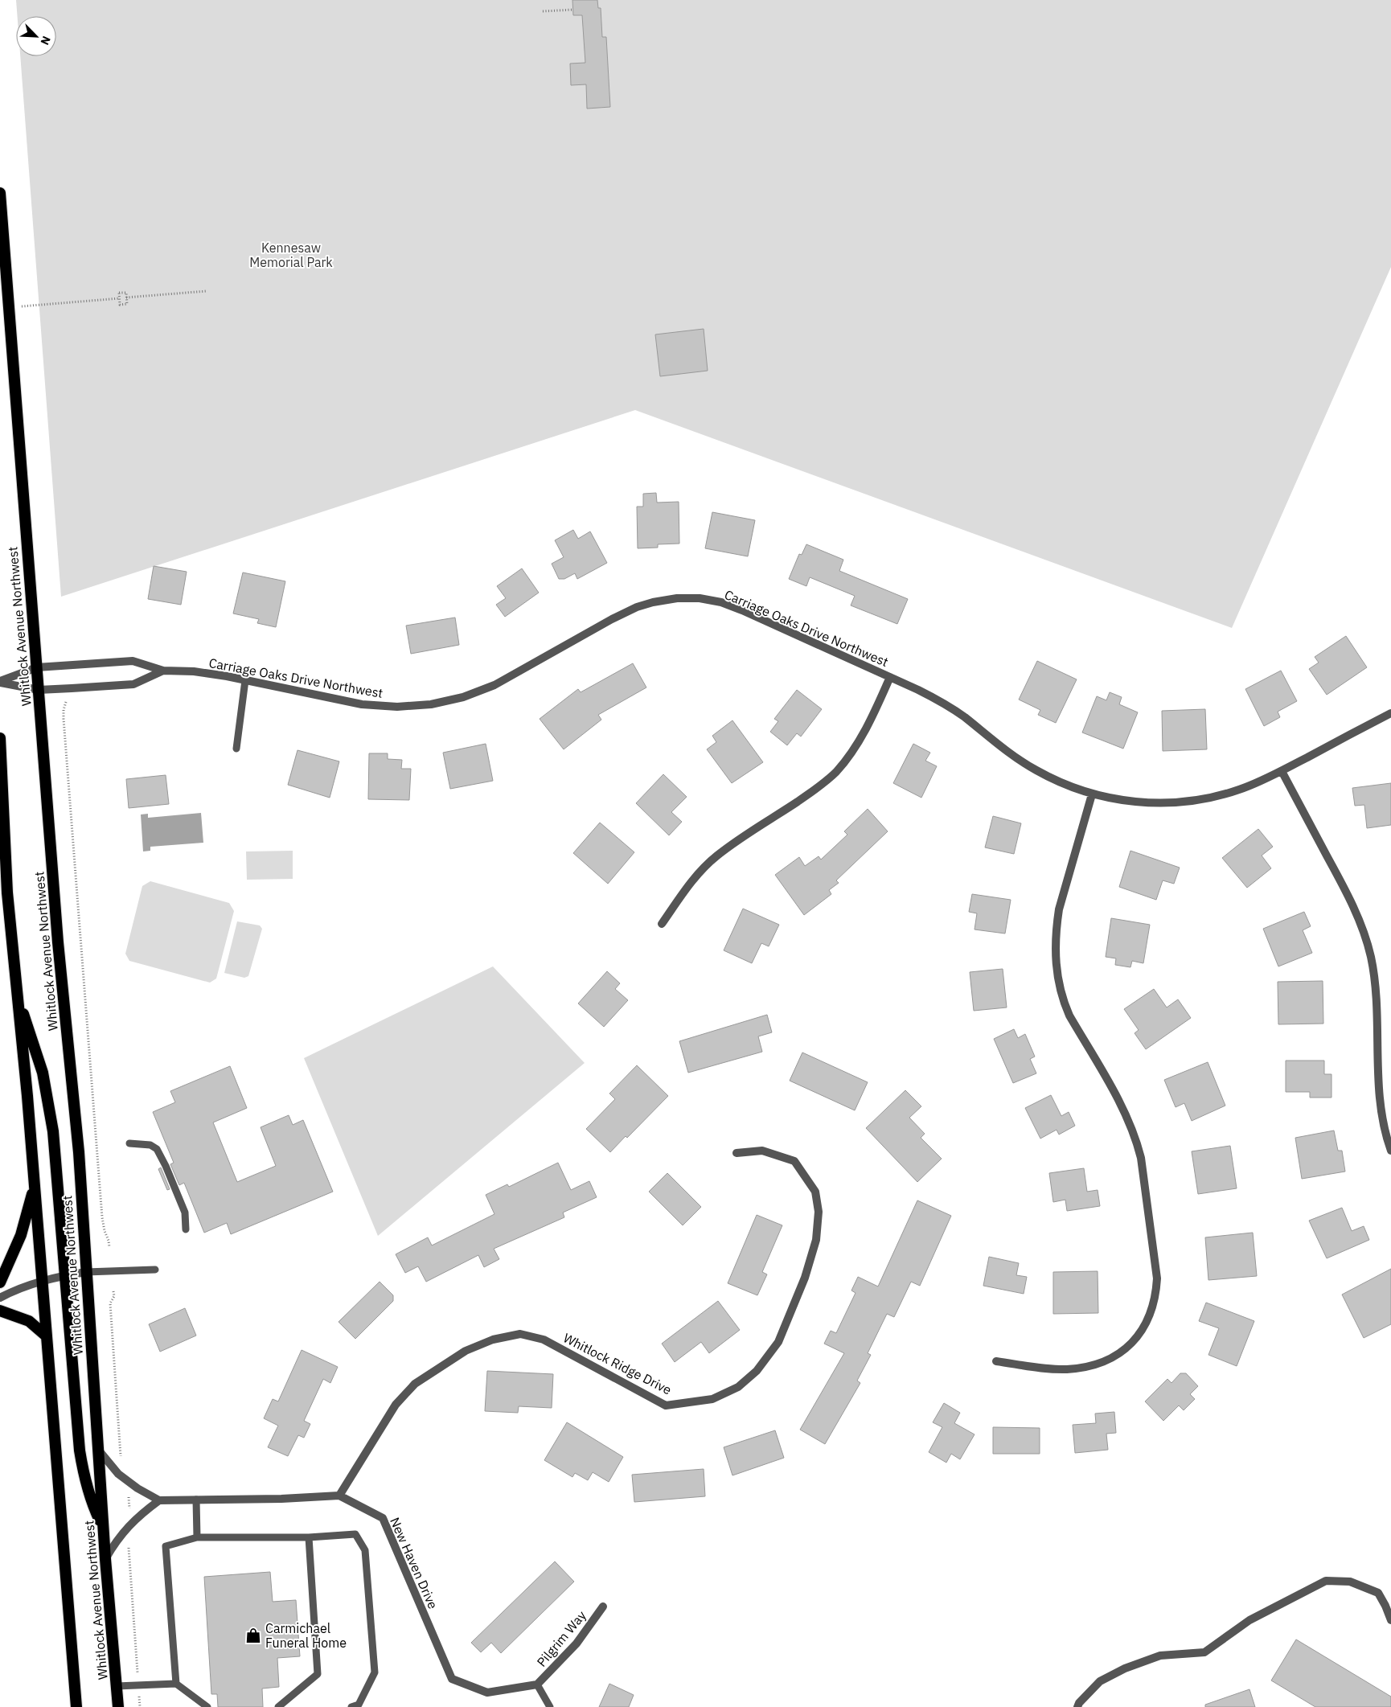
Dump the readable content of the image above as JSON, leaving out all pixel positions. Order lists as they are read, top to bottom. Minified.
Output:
{"streets":{"highway":["Whitlock Avenue Northwest"],"street":["Carriage Oaks Drive Northwest","Whitlock Ridge Drive","New Haven Drive","Pilgrim Way"]},"crossings":[["Whitlock Ridge Drive","New Haven Drive"],["New Haven Drive","Pilgrim Way"]],"parks":["Kennesaw Memorial Park"],"places":{"shop":["Carmichael Funeral Home"]},"north":"bottom right"}
